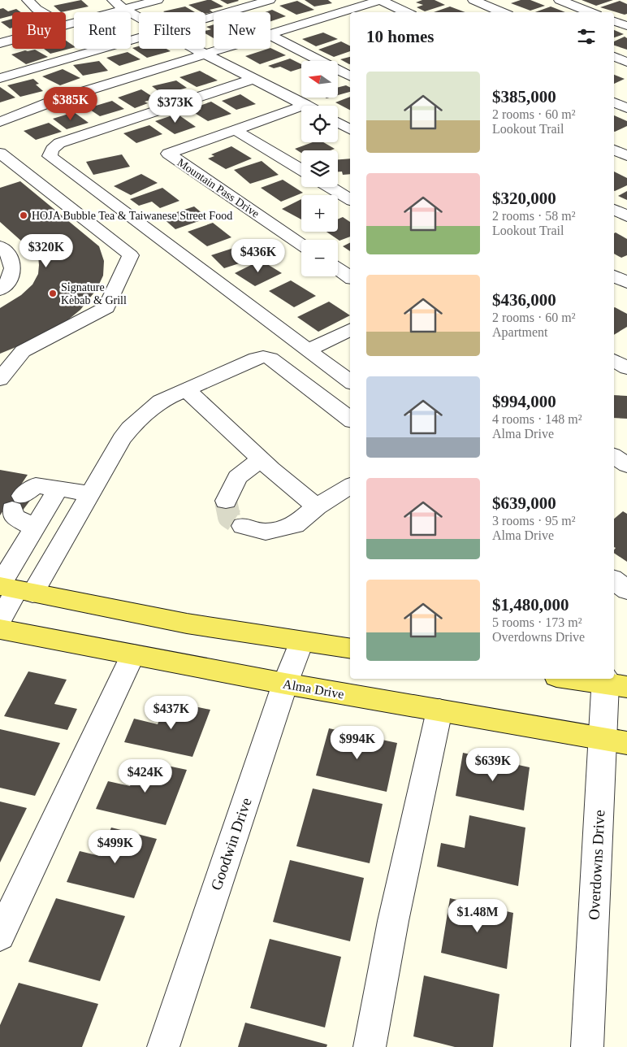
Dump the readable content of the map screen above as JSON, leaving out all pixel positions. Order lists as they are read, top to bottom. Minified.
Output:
{"streets":{"main road":["Alma Drive"],"street":["Mountain Pass Drive","Goodwin Drive","Overdowns Drive"]},"crossings":[["Alma Drive","Goodwin Drive"],["Alma Drive","Overdowns Drive"]],"places":["HOJA Bubble Tea & Taiwanese Street Food","Signature Kebab & Grill"],"north":"left","page":{"chip":["Buy","Rent","Filters","New"],"heading":"10 homes","map_buttons":["+","−"],"list":[{"name":"$385,000","note":"2 rooms · 60 m² · Lookout Trail"},{"name":"$320,000","note":"2 rooms · 58 m² · Lookout Trail"},{"name":"$436,000","note":"2 rooms · 60 m² · Apartment"},{"name":"$994,000","note":"4 rooms · 148 m² · Alma Drive"},{"name":"$639,000","note":"3 rooms · 95 m² · Alma Drive"},{"name":"$1,480,000","note":"5 rooms · 173 m² · Overdowns Drive"}],"price":["$385K","$373K","$320K","$436K","$437K","$994K","$639K","$424K","$499K","$1.48M"]}}
